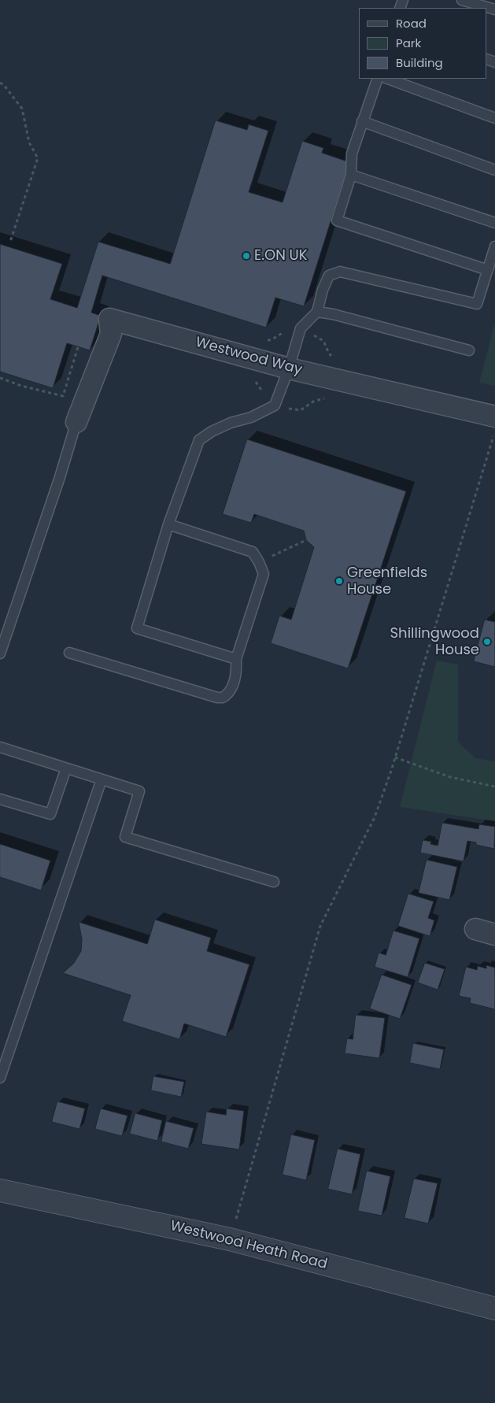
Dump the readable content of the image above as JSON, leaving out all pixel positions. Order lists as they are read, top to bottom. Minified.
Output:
{"streets":{"street":["Westwood Way","Westwood Heath Road"]},"places":["E.ON UK","Greenfields House","Shillingwood House"],"legend":["Road","Park","Building"]}
